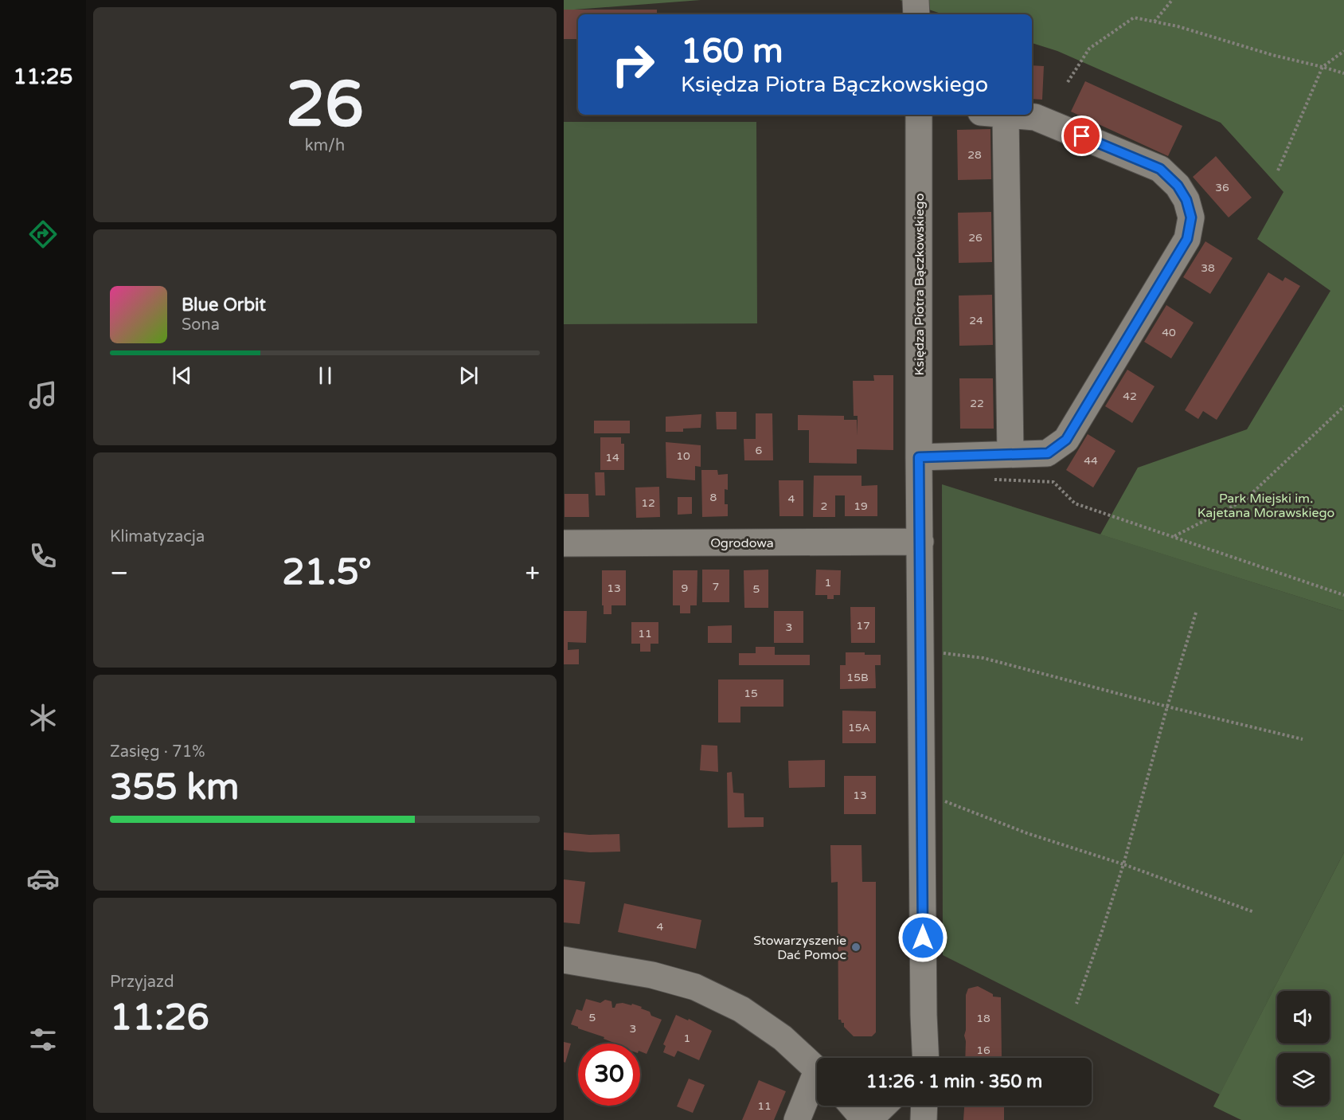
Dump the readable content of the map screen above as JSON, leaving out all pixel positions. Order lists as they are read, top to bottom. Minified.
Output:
{"streets":{"street":["Księdza Piotra Bączkowskiego","Ogrodowa"]},"crossings":[["Księdza Piotra Bączkowskiego","Ogrodowa"]],"parks":["Park Miejski im. Kajetana Morawskiego"],"places":["Stowarzyszenie Dać Pomoc"],"house_numbers":["28","36","26","38","24","40","42","22","6","10","14","44","8","4","12","2","19","1","7","13","9","5","17","3","11","15B","15","15A","13","4","5","18","3","1","16","11"],"page":{"tabs":"11:25","tile":[["26","km/h"],"Klimatyzacja",["Zasięg · 71%","355 km"],["Przyjazd","11:26"]],"turn":["160 m","Księdza Piotra Bączkowskiego"],"song":["Blue Orbit","Sona"],"heat":["−","21.5°","+"],"limit":"30","trip":"11:26 · 1 min · 350 m"}}
